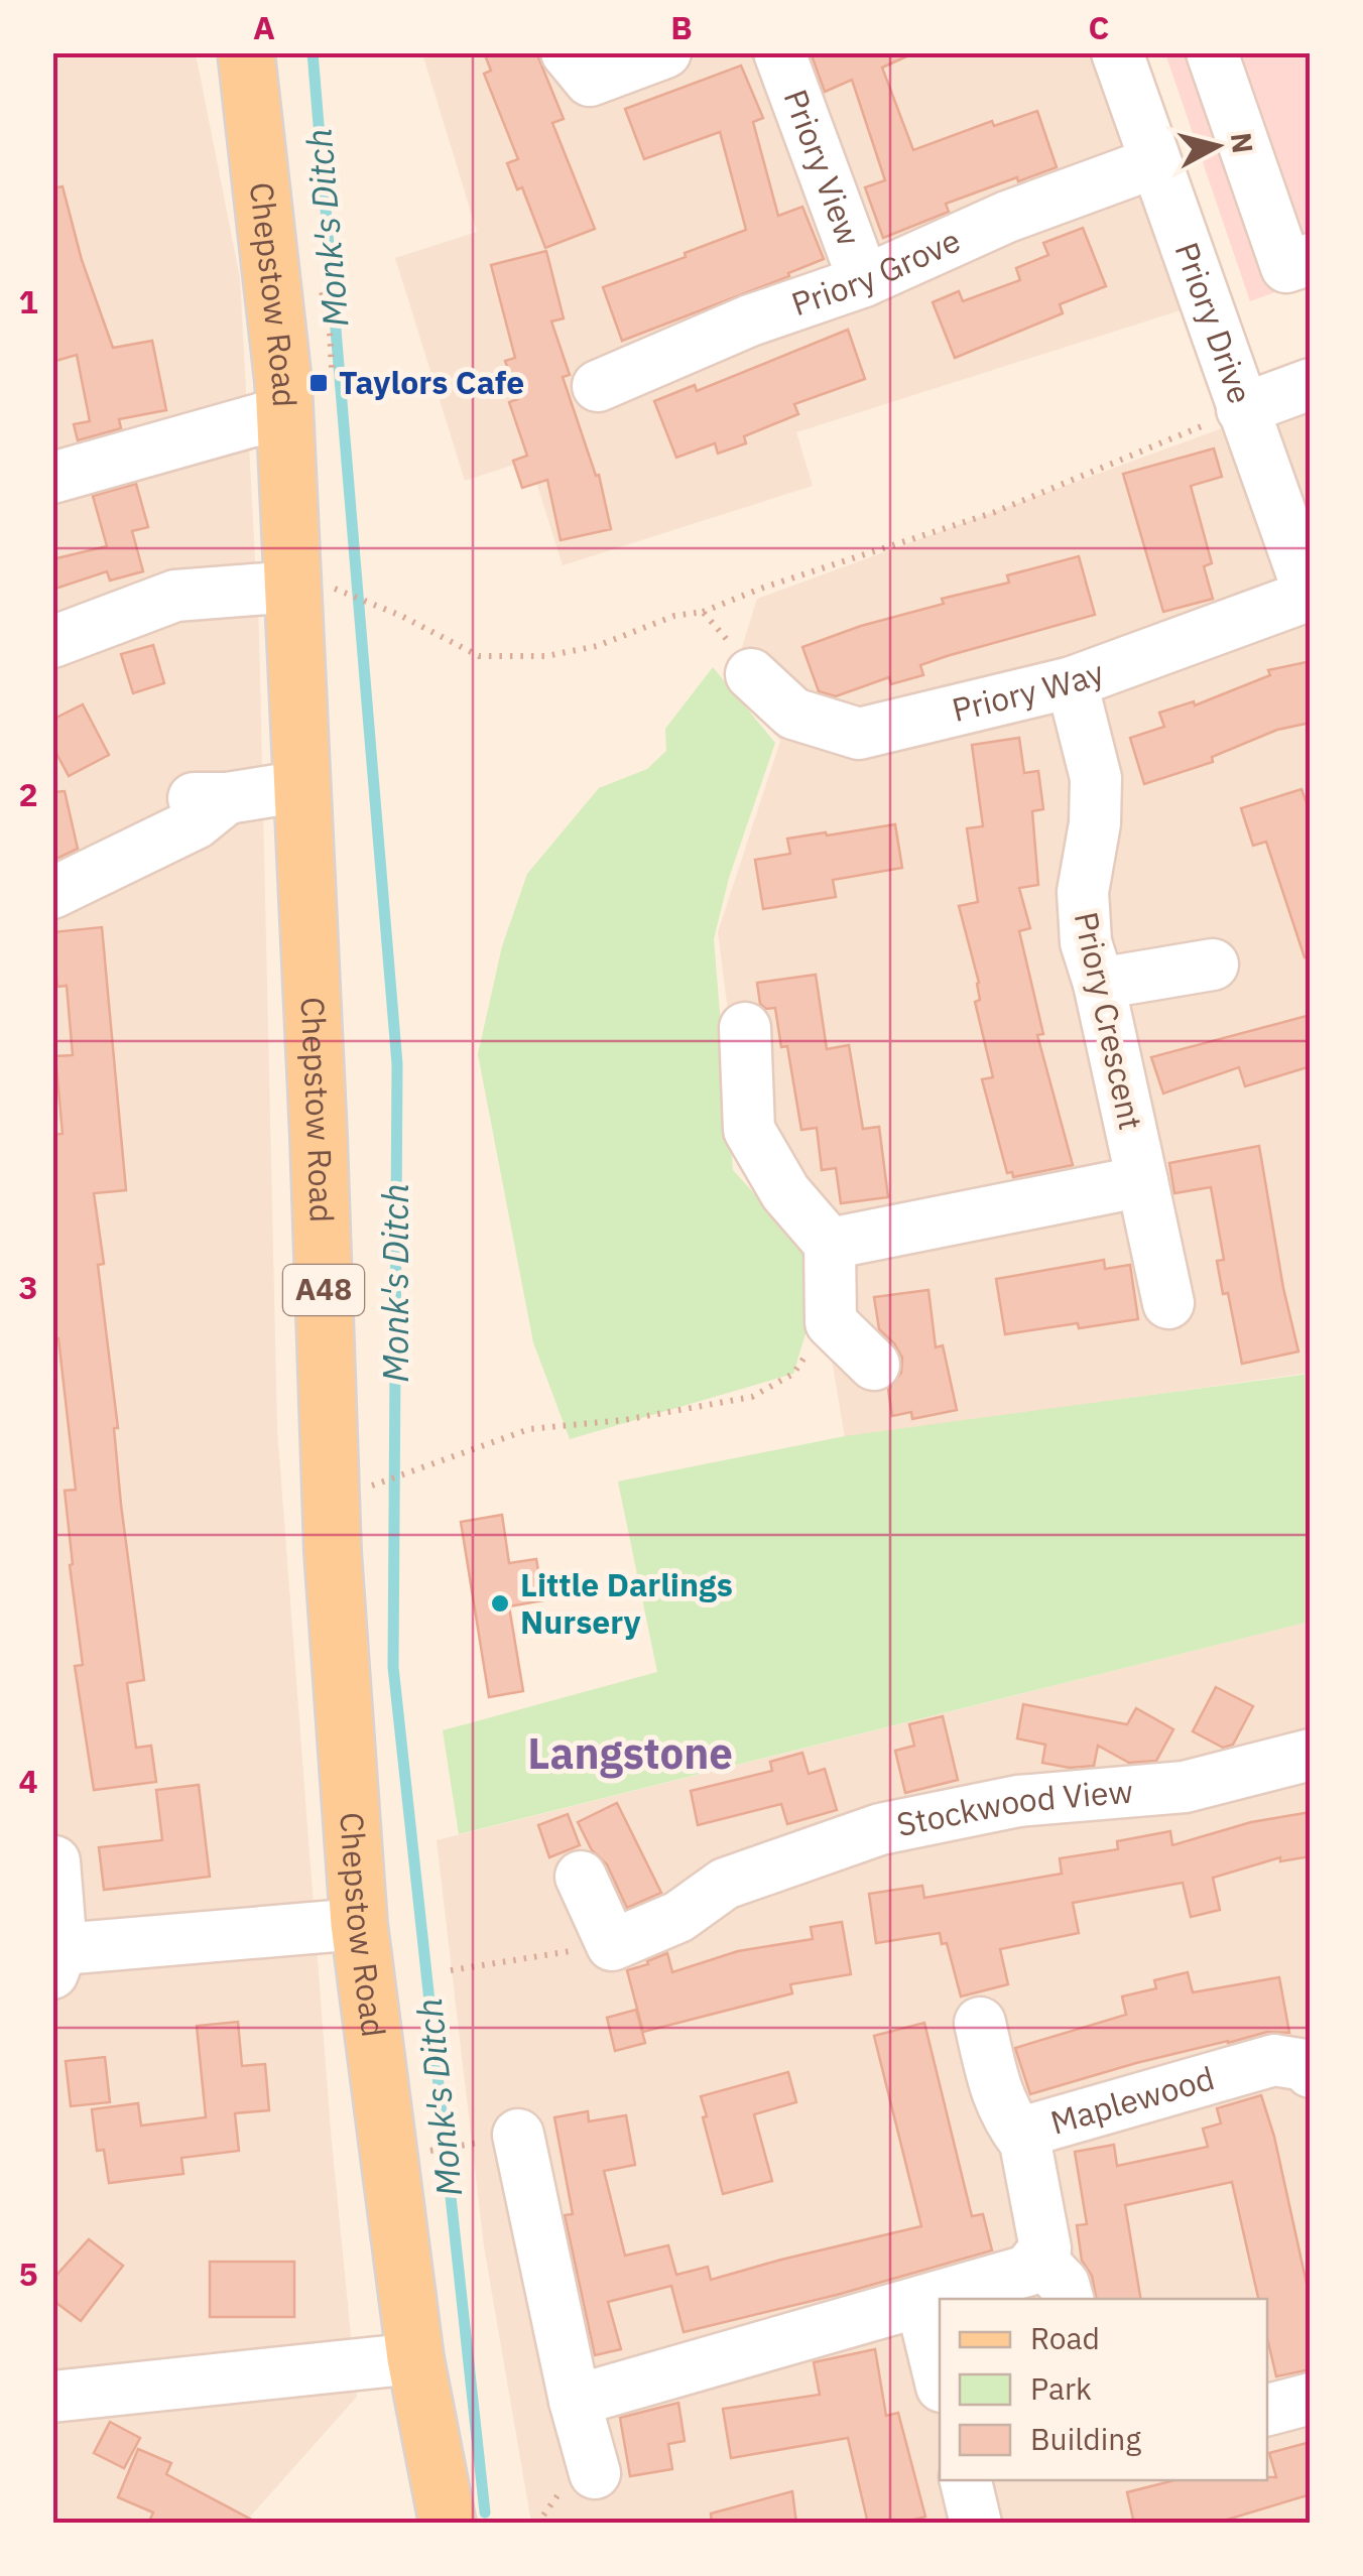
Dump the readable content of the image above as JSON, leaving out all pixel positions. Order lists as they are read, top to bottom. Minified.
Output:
{"streets":{"main road":["Chepstow Road","A48"],"street":["Priory View","Priory Grove","Priory Drive","Priory Way","Priory Crescent","Stockwood View","Maplewood"]},"crossings":[["Priory View","Priory Grove"],["Priory Grove","Priory Drive"],["Priory Drive","Priory Way"],["Priory Way","Priory Crescent"]],"districts":["Langstone"],"water":["Monk's Ditch"],"places":{"transit":["Taylors Cafe"],"other":["Little Darlings Nursery"]},"legend":["Road","Park","Building"],"north":"right","grid":{"columns":["A","B","C"],"rows":["1","2","3","4","5"]}}
